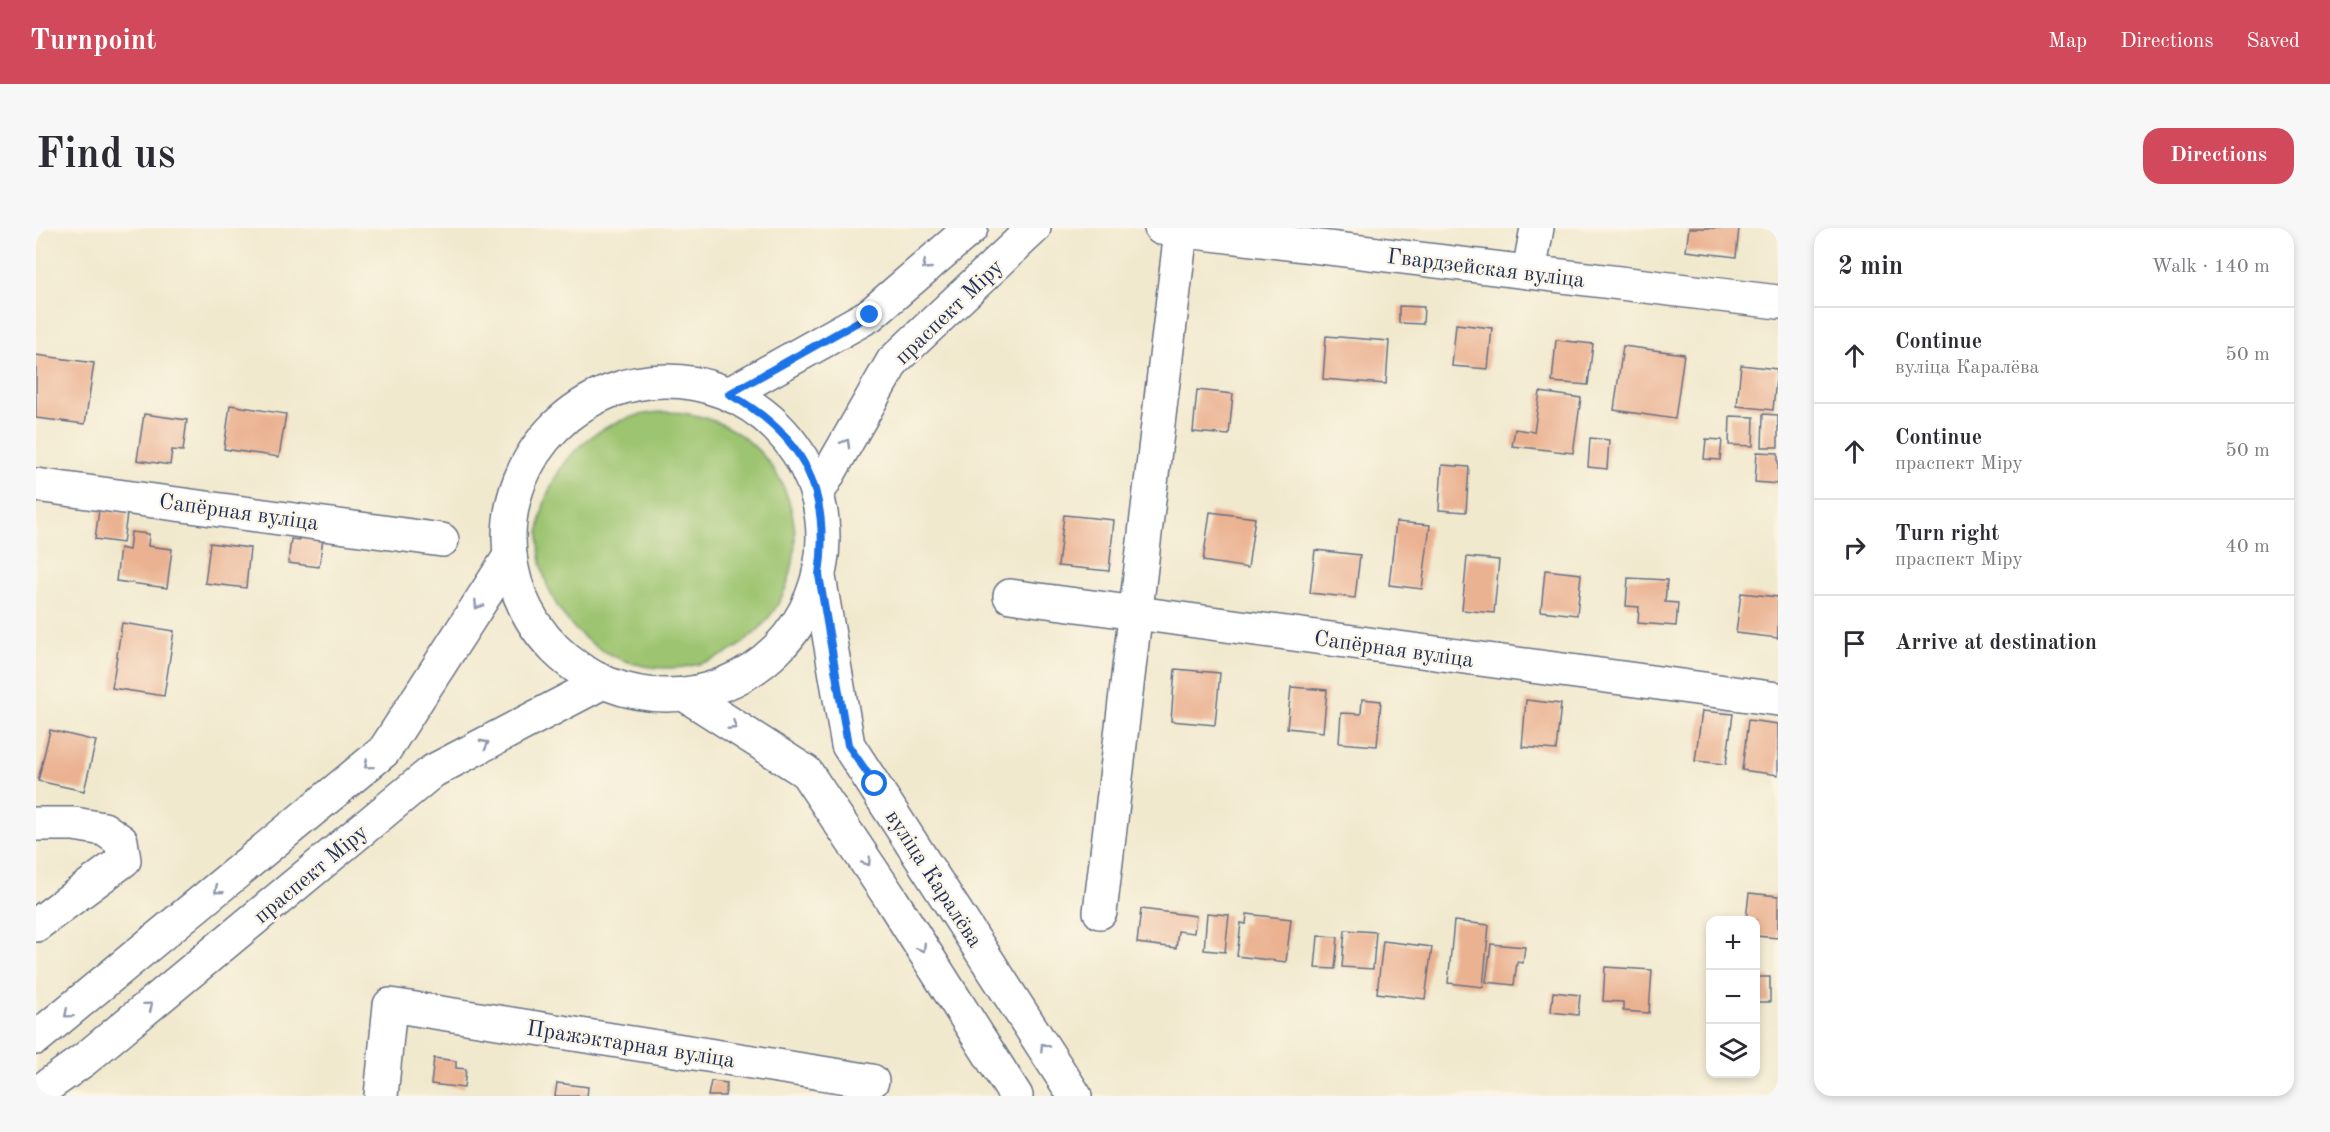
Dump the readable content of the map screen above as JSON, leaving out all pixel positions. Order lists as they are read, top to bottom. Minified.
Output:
{"streets":{"main road":["Гвардзейская вуліца","праспект Міру","Сапёрная вуліца","вуліца Каралёва","Пражэктарная вуліца"]},"page":{"header":"Turnpoint","nav":["Map","Directions","Saved"],"buttons":"Directions","title":"Find us","heading":["2 min","Walk · 140 m"],"list":[["Continue","вуліца Каралёва","50 m"],["Continue","праспект Міру","50 m"],["Turn right","праспект Міру","40 m"],"Arrive at destination"],"map_buttons":["+","−"]}}
